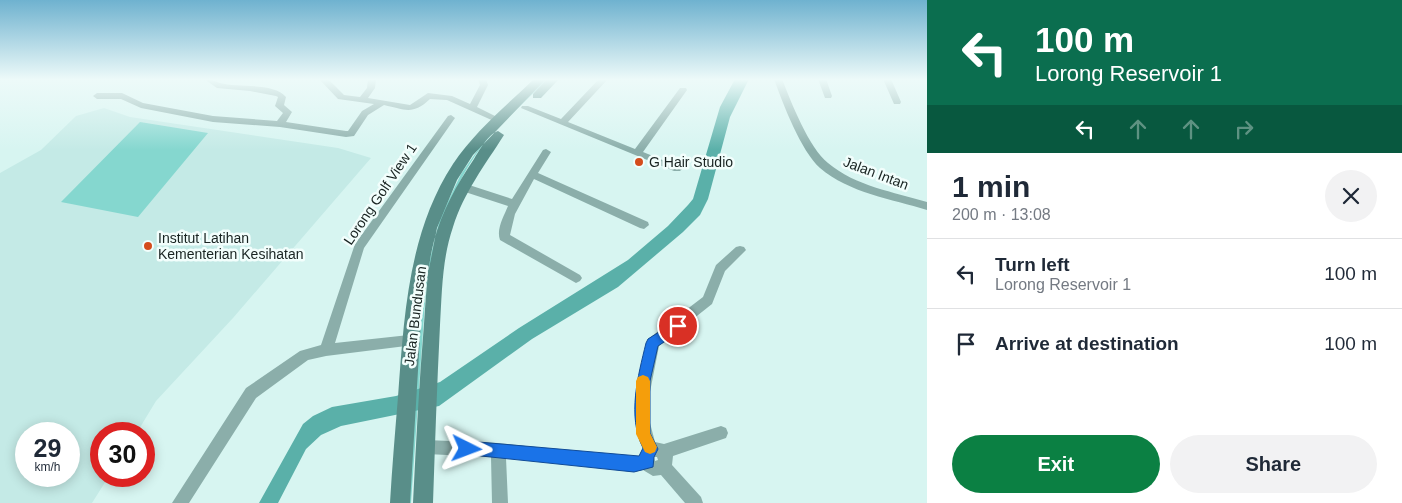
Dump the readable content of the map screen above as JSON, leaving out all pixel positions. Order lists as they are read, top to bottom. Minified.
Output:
{"streets":{"main road":["Jalan Bundusan"],"street":["Jalan Intan","Lorong Golf View 1"]},"places":["G Hair Studio","Institut Latihan Kementerian Kesihatan"],"page":{"turn":["100 m","Lorong Reservoir 1"],"heading":["1 min","200 m · 13:08"],"list":[{"name":"Turn left","note":"Lorong Reservoir 1","value":"100 m"},{"name":"Arrive at destination","value":"100 m"}],"speed":"29 km/h","limit":"30","buttons":["Exit","Share"]}}
